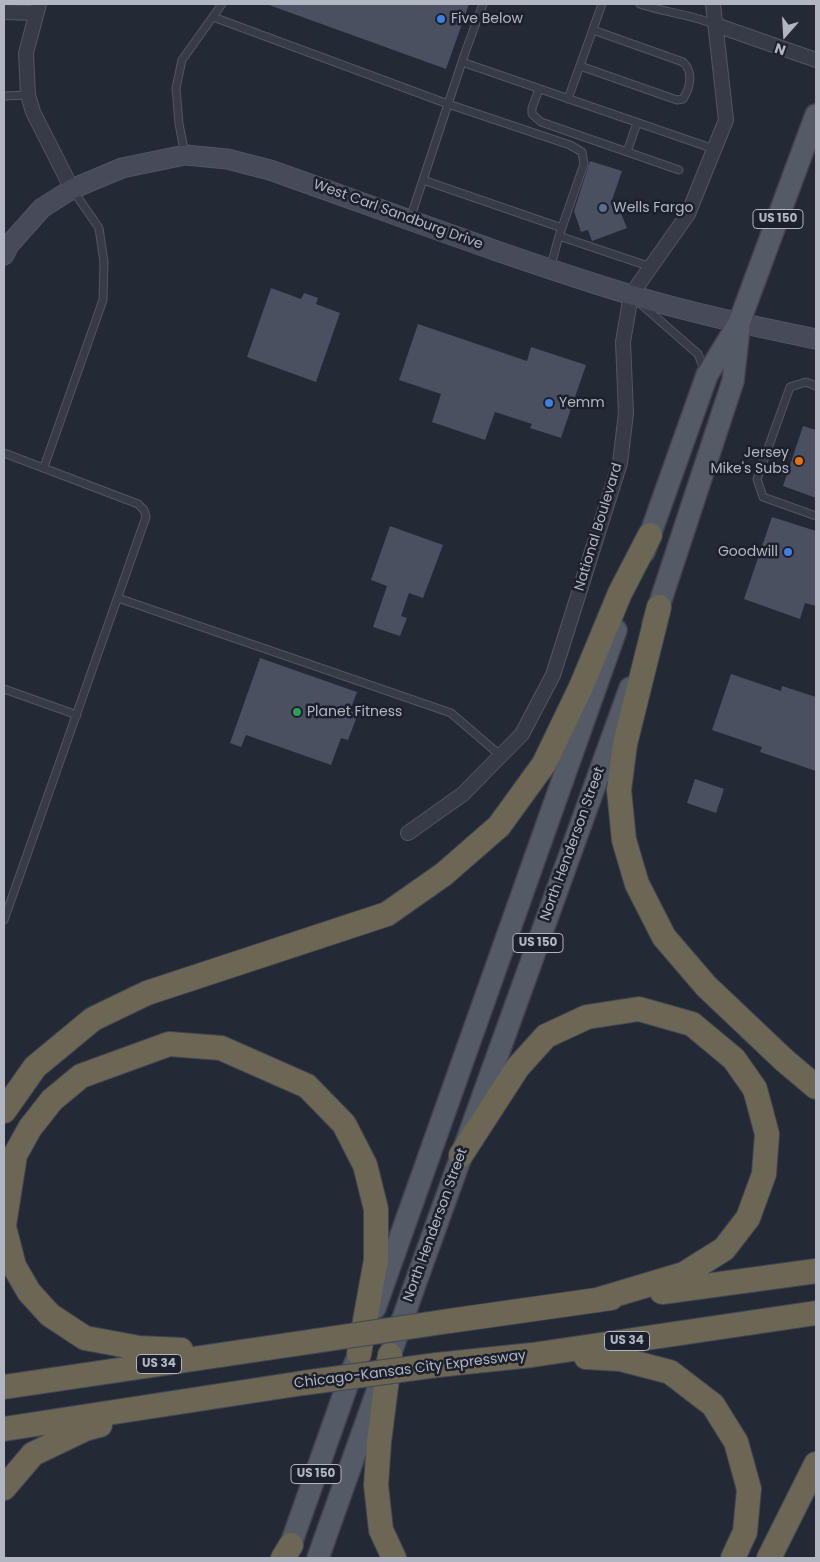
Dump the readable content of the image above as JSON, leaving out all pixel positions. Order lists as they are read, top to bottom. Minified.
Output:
{"streets":{"highway":["US 34","Chicago-Kansas City Expressway"],"main road":["US 150","North Henderson Street"],"street":["West Carl Sandburg Drive","National Boulevard"]},"crossings":[["West Carl Sandburg Drive","National Boulevard"],["West Carl Sandburg Drive","North Henderson Street"]],"places":["Five Below","Wells Fargo","Yemm","Jersey Mike's Subs","Goodwill","Planet Fitness"],"north":"bottom"}
